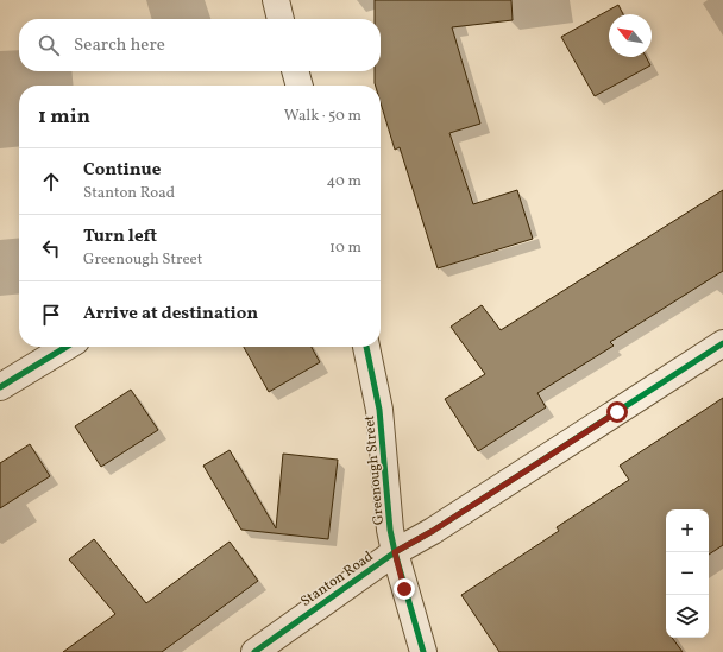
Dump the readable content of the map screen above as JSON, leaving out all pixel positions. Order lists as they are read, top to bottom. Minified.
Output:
{"streets":{"street":["Greenough Street","Stanton Road"]},"crossings":[["Greenough Street","Stanton Road"]],"north":"top left","page":{"search":"Search here","heading":["1 min","Walk · 50 m"],"list":[["Continue","Stanton Road","40 m"],["Turn left","Greenough Street","10 m"],"Arrive at destination"],"map_buttons":["+","−"]}}
